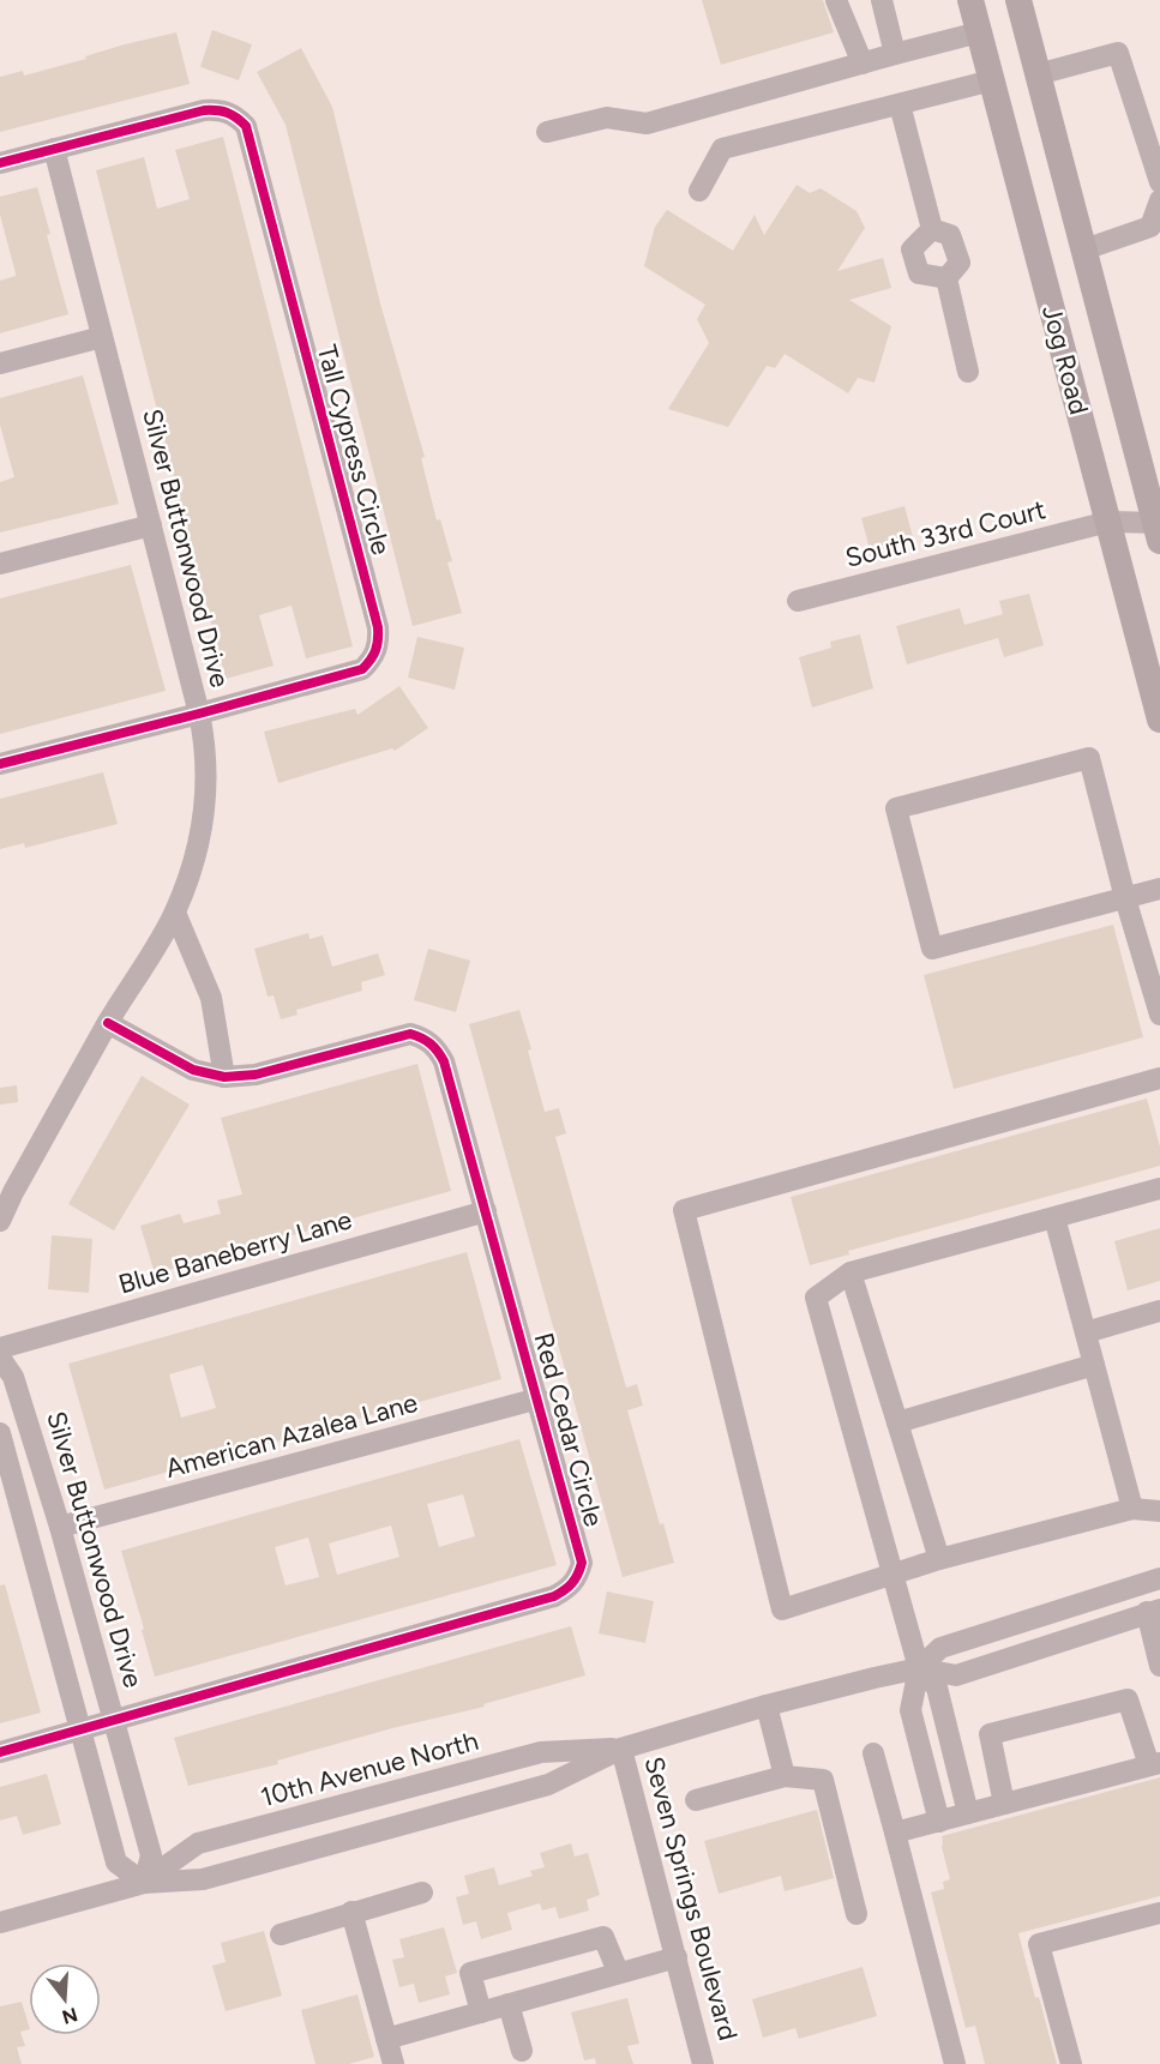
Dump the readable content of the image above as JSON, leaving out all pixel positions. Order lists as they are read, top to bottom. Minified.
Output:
{"streets":{"main road":["Jog Road"],"street":["Tall Cypress Circle","South 33rd Court","Silver Buttonwood Drive","Blue Baneberry Lane","Red Cedar Circle","American Azalea Lane","10th Avenue North","Seven Springs Boulevard"]},"crossings":[["Jog Road","South 33rd Court"],["Tall Cypress Circle","Silver Buttonwood Drive"],["Silver Buttonwood Drive","Red Cedar Circle"],["Silver Buttonwood Drive","American Azalea Lane"],["Silver Buttonwood Drive","10th Avenue North"],["Blue Baneberry Lane","Red Cedar Circle"],["Red Cedar Circle","American Azalea Lane"],["10th Avenue North","Seven Springs Boulevard"]],"north":"bottom"}
